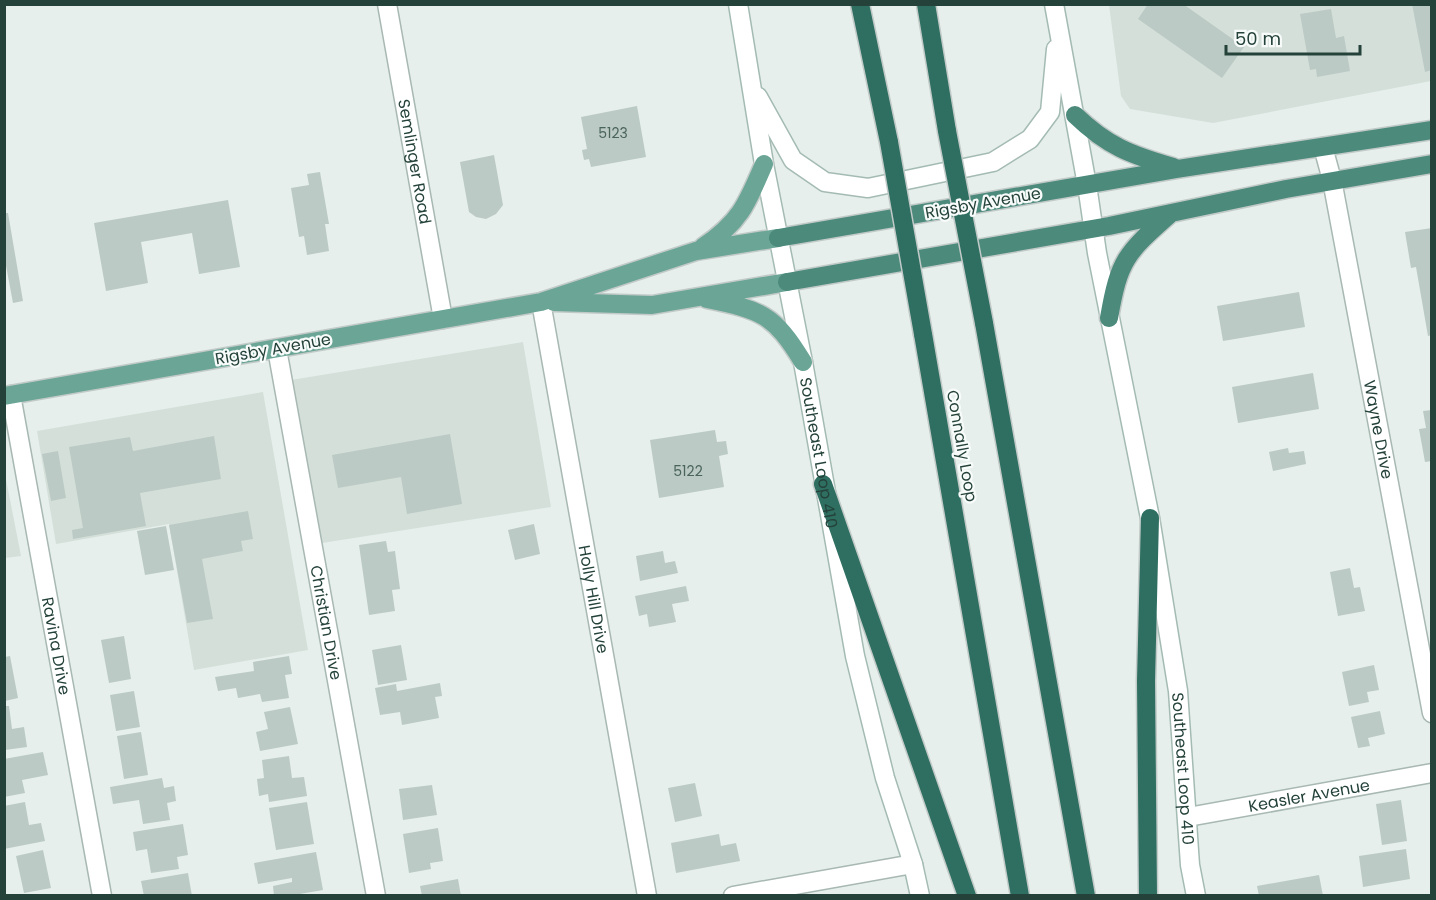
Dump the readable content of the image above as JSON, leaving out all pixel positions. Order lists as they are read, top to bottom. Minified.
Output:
{"streets":{"highway":["Rigsby Avenue","Connally Loop"],"street":["Semlinger Road","Wayne Drive","Southeast Loop 410","Holly Hill Drive","Christian Drive","Ravina Drive","Keasler Avenue"]},"crossings":[["Semlinger Road","Rigsby Avenue"],["Rigsby Avenue","Wayne Drive"],["Rigsby Avenue","Southeast Loop 410"],["Rigsby Avenue","Holly Hill Drive"],["Rigsby Avenue","Christian Drive"],["Rigsby Avenue","Ravina Drive"],["Southeast Loop 410","Keasler Avenue"]],"house_numbers":["5123","5122"],"scale_bar":"50 m"}
